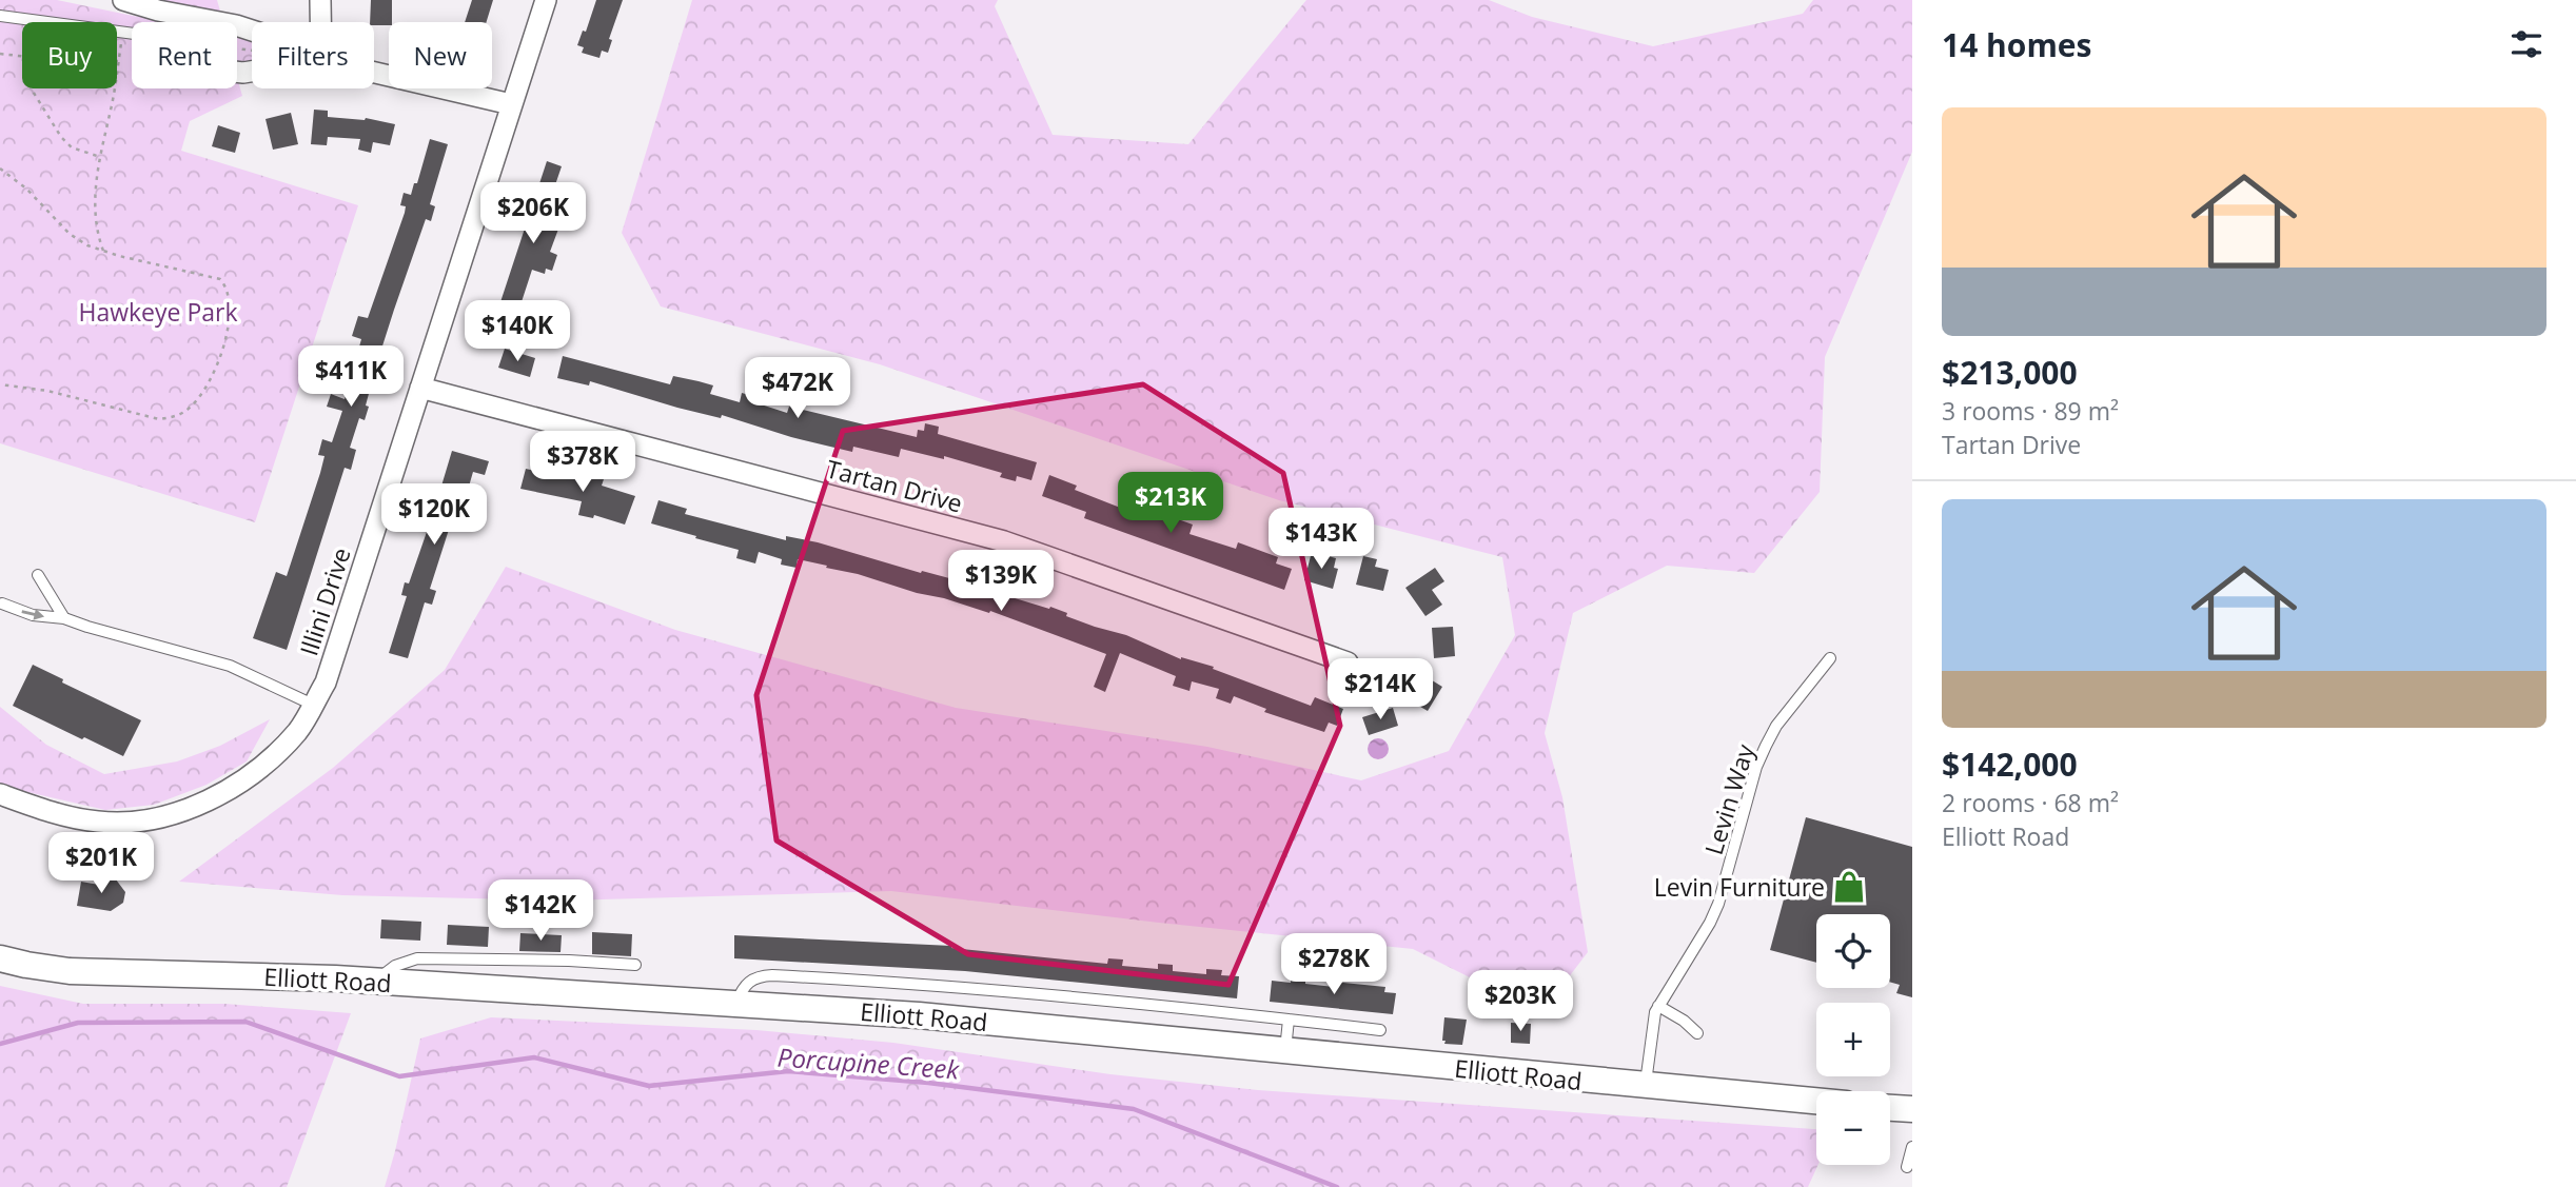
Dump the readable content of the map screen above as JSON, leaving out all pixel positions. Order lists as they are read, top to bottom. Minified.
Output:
{"streets":{"street":["Tartan Drive","Illini Drive","Elliott Road"],"lane":["Levin Way"]},"crossings":[["Tartan Drive","Illini Drive"],["Levin Way","Elliott Road"]],"water":["Porcupine Creek"],"parks":["Hawkeye Park"],"places":{"shop":["Levin Furniture"]},"page":{"heading":"14 homes","chip":["Buy","Rent","Filters","New"],"list":[{"name":"$213,000","note":"3 rooms · 89 m² · Tartan Drive"},{"name":"$142,000","note":"2 rooms · 68 m² · Elliott Road"}],"price":["$206K","$140K","$411K","$472K","$378K","$213K","$120K","$143K","$139K","$214K","$201K","$142K","$278K","$203K"],"map_buttons":["+","−"]}}
